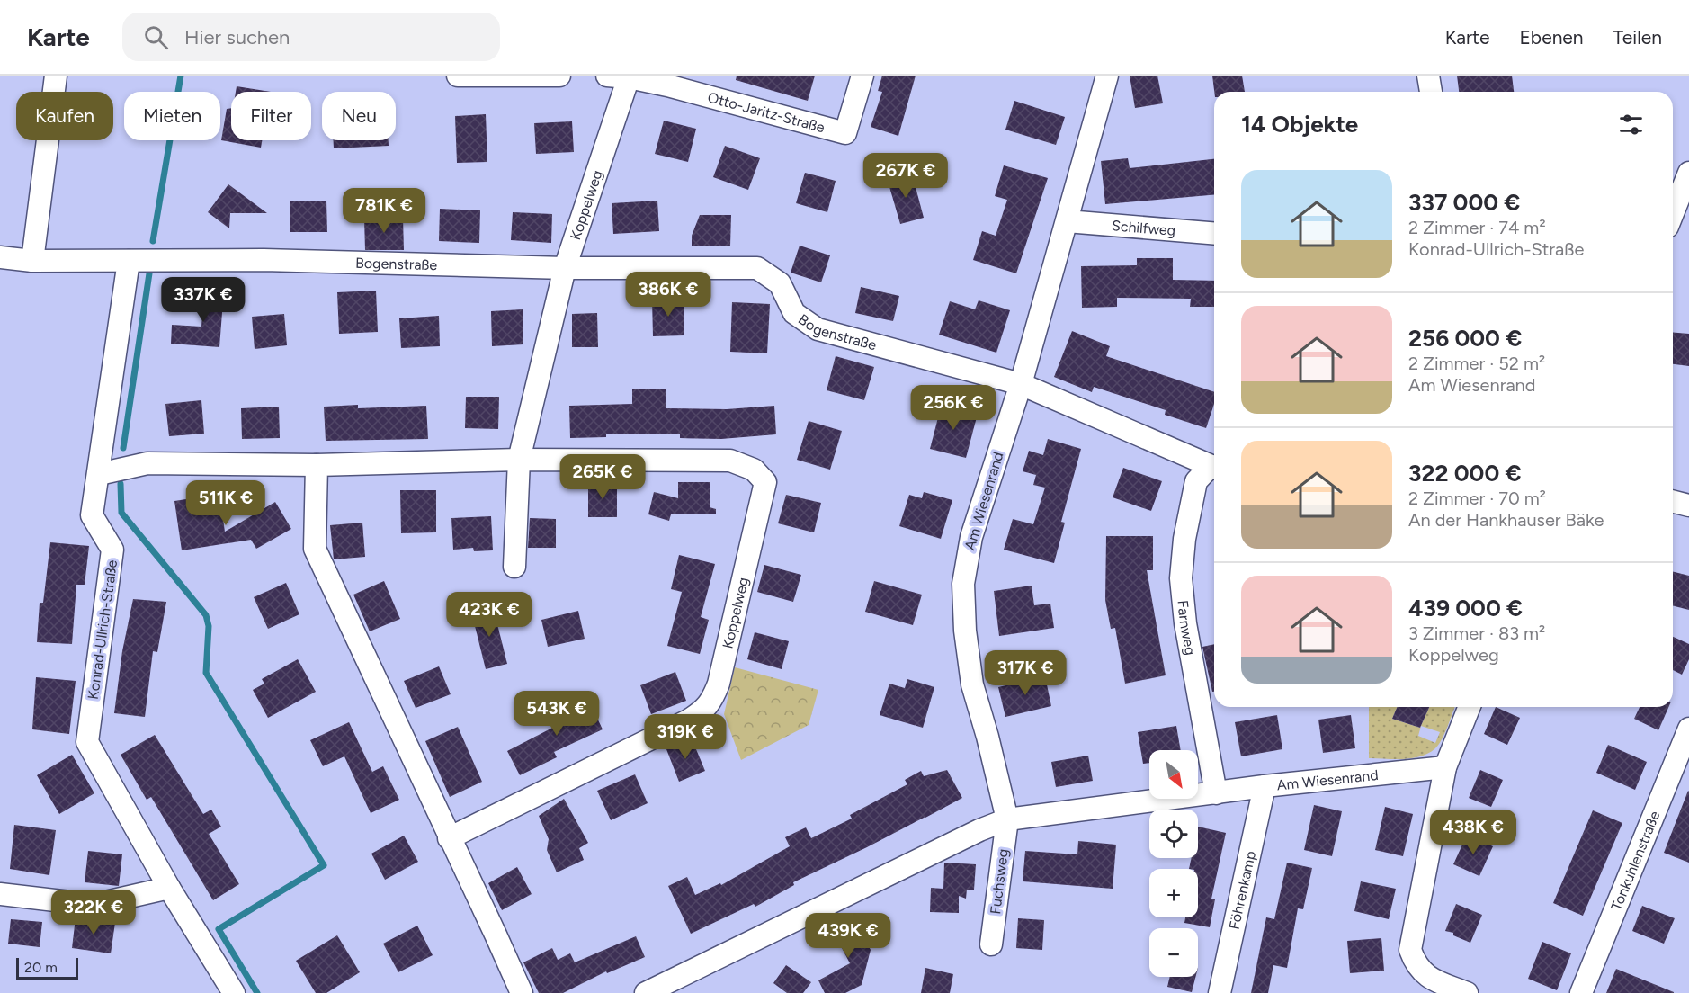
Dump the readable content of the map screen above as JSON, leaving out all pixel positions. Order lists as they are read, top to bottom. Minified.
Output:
{"streets":{"street":["Otto-Jaritz-Straße","Koppelweg","Schilfweg","Bogenstraße","Am Wiesenrand","Farnweg","Konrad-Ullrich-Straße","Tonkuhlenstraße","Fuchsweg","Föhrenkamp"]},"crossings":[["Otto-Jaritz-Straße","Koppelweg"],["Koppelweg","Bogenstraße"],["Koppelweg","Konrad-Ullrich-Straße"],["Schilfweg","Am Wiesenrand"],["Bogenstraße","Am Wiesenrand"],["Bogenstraße","Konrad-Ullrich-Straße"],["Am Wiesenrand","Farnweg"],["Am Wiesenrand","Fuchsweg"],["Am Wiesenrand","Föhrenkamp"]],"scale_bar":"20 m","north":"bottom right","page":{"header":"Karte","search":"Hier suchen","nav":["Karte","Ebenen","Teilen"],"chip":["Kaufen","Mieten","Filter","Neu"],"heading":"14 Objekte","price":["267K €","781K €","386K €","337K €","256K €","265K €","511K €","423K €","317K €","543K €","319K €","438K €","322K €","439K €"],"list":[{"name":"337 000 €","note":"2 Zimmer · 74 m² · Konrad-Ullrich-Straße"},{"name":"256 000 €","note":"2 Zimmer · 52 m² · Am Wiesenrand"},{"name":"322 000 €","note":"2 Zimmer · 70 m² · An der Hankhauser Bäke"},{"name":"439 000 €","note":"3 Zimmer · 83 m² · Koppelweg"}],"map_buttons":["+","−"],"scale":"20 m"}}
